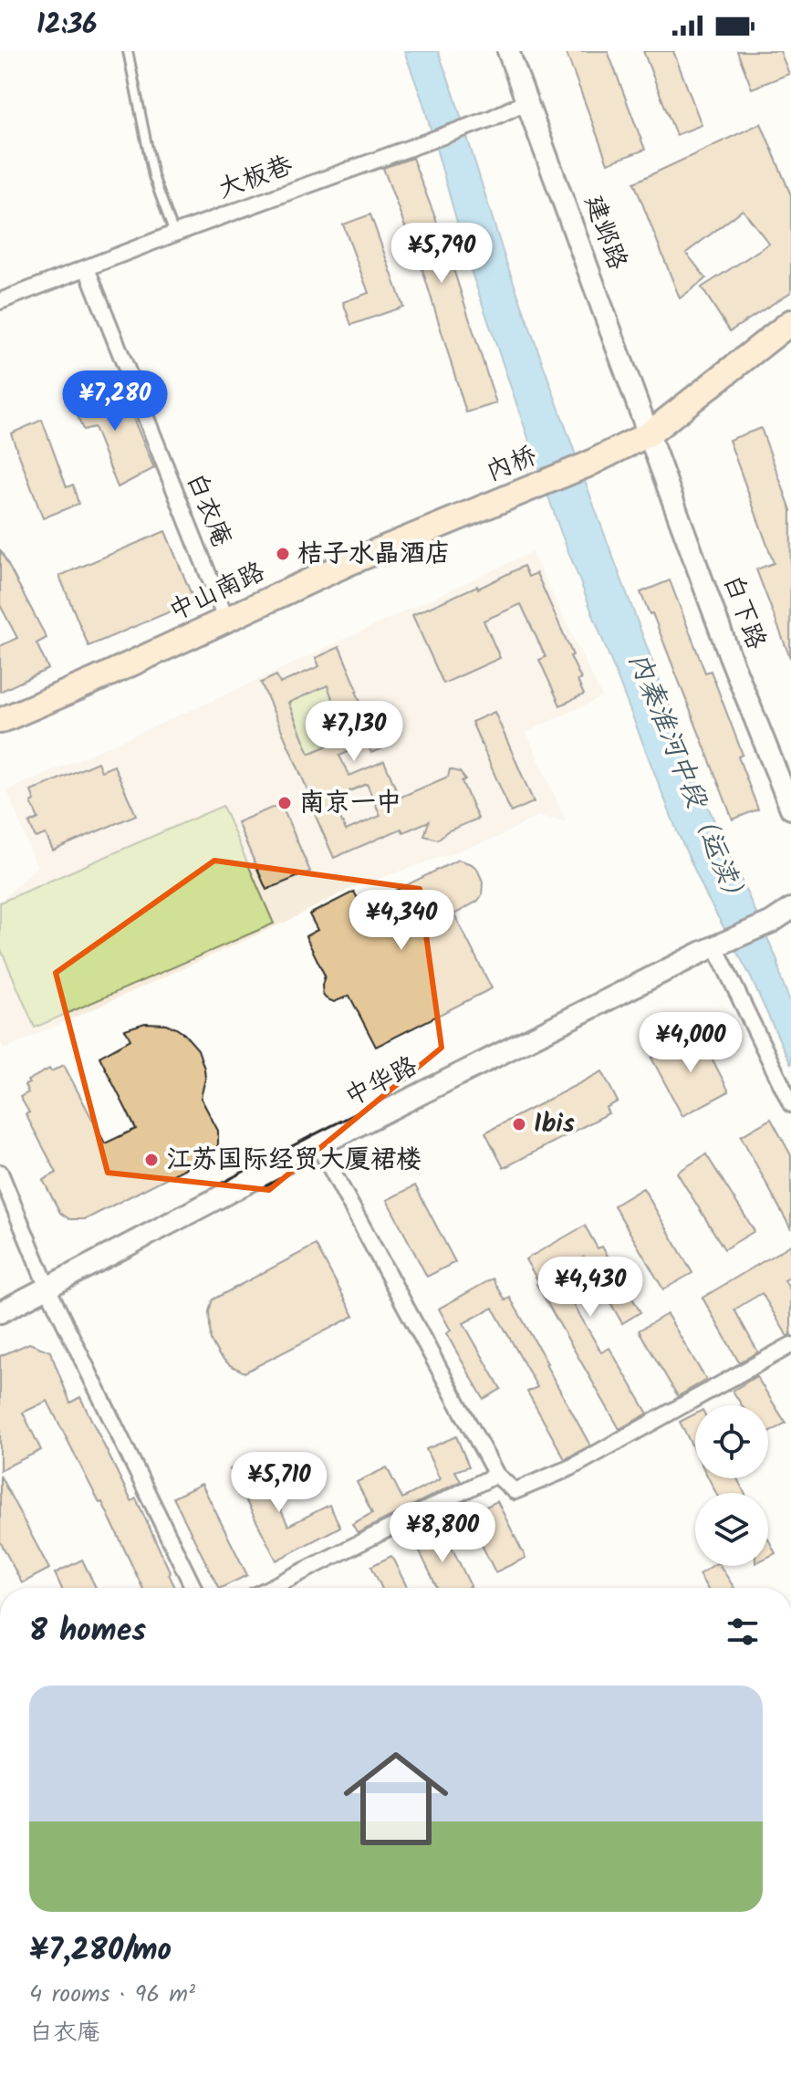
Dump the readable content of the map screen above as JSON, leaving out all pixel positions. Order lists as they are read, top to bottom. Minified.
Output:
{"streets":{"main road":["建邺路","白下路","中华路"],"street":["大板巷","白衣庵"]},"crossings":[["大板巷","建邺路"],["大板巷","白衣庵"],["建邺路","白下路"]],"water":["内秦淮河中段（运渎）"],"places":["桔子水晶酒店","南京一中","Ibis","江苏国际经贸大厦裙楼"],"page":{"status":"12:36","price":["¥5,790","¥7,280","¥7,130","¥4,340","¥4,000","¥4,430","¥5,710","¥8,800"],"heading":"8 homes","list":[{"name":"¥7,280/mo","note":"4 rooms · 96 m² · 白衣庵"}]}}
